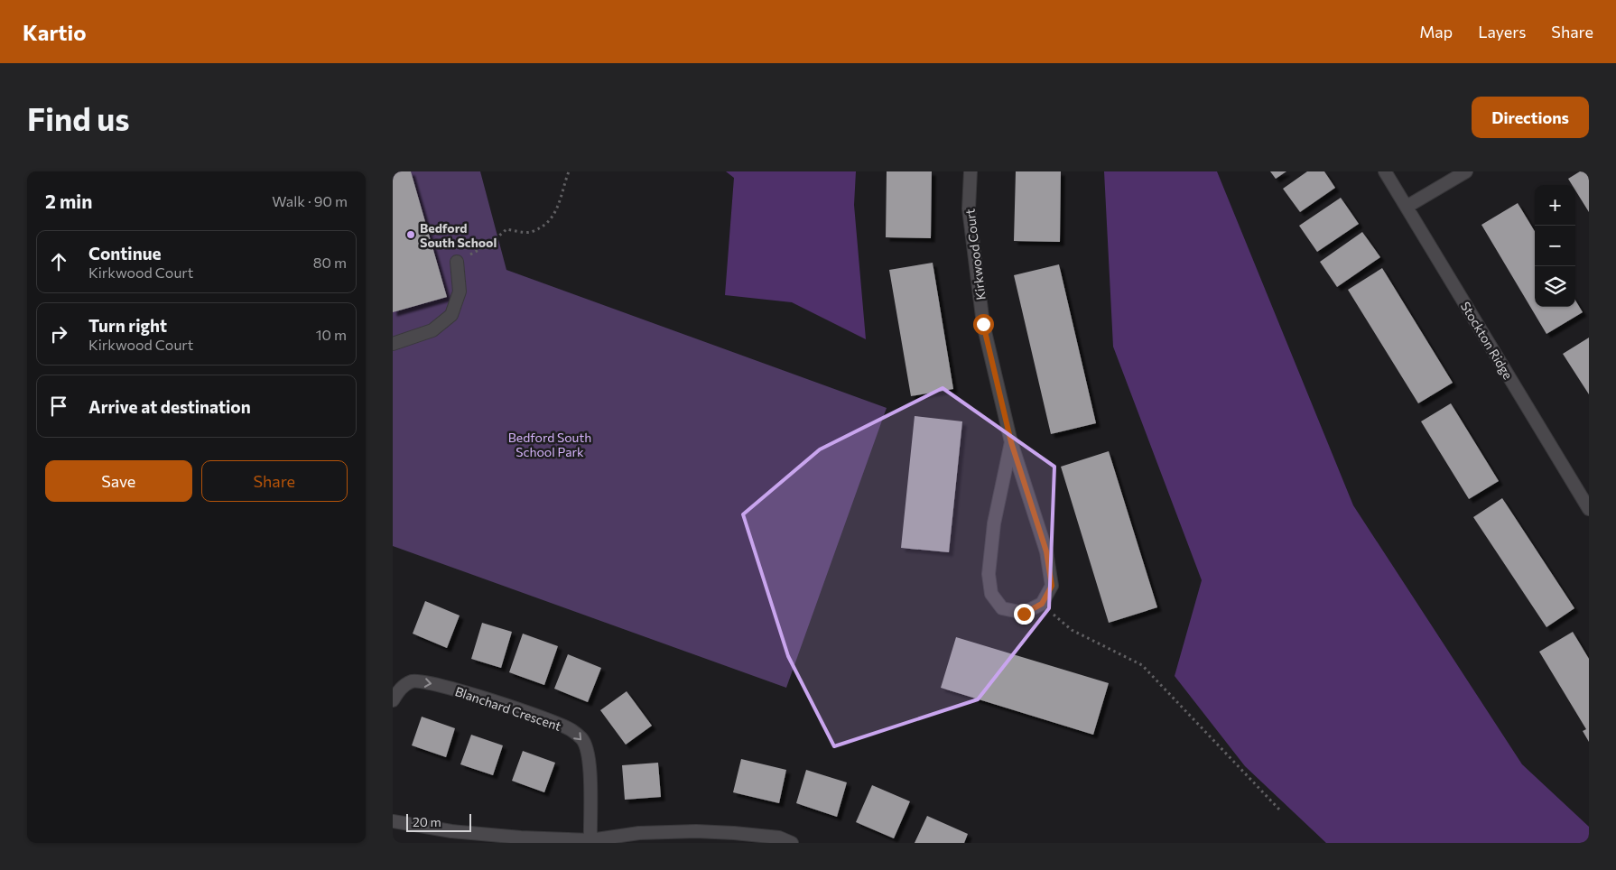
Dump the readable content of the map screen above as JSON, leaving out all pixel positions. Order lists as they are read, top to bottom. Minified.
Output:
{"streets":{"street":["Kirkwood Court","Stockton Ridge","Blanchard Crescent"]},"parks":["Bedford South School Park"],"places":["Bedford South School"],"scale_bar":"20 m","page":{"header":"Kartio","nav":["Map","Layers","Share"],"buttons":["Directions",["Save","Share"]],"title":"Find us","heading":["2 min","Walk · 90 m"],"map_buttons":["+","−"],"list":[["Continue","Kirkwood Court","80 m"],["Turn right","Kirkwood Court","10 m"],"Arrive at destination"],"scale":"20 m"}}
